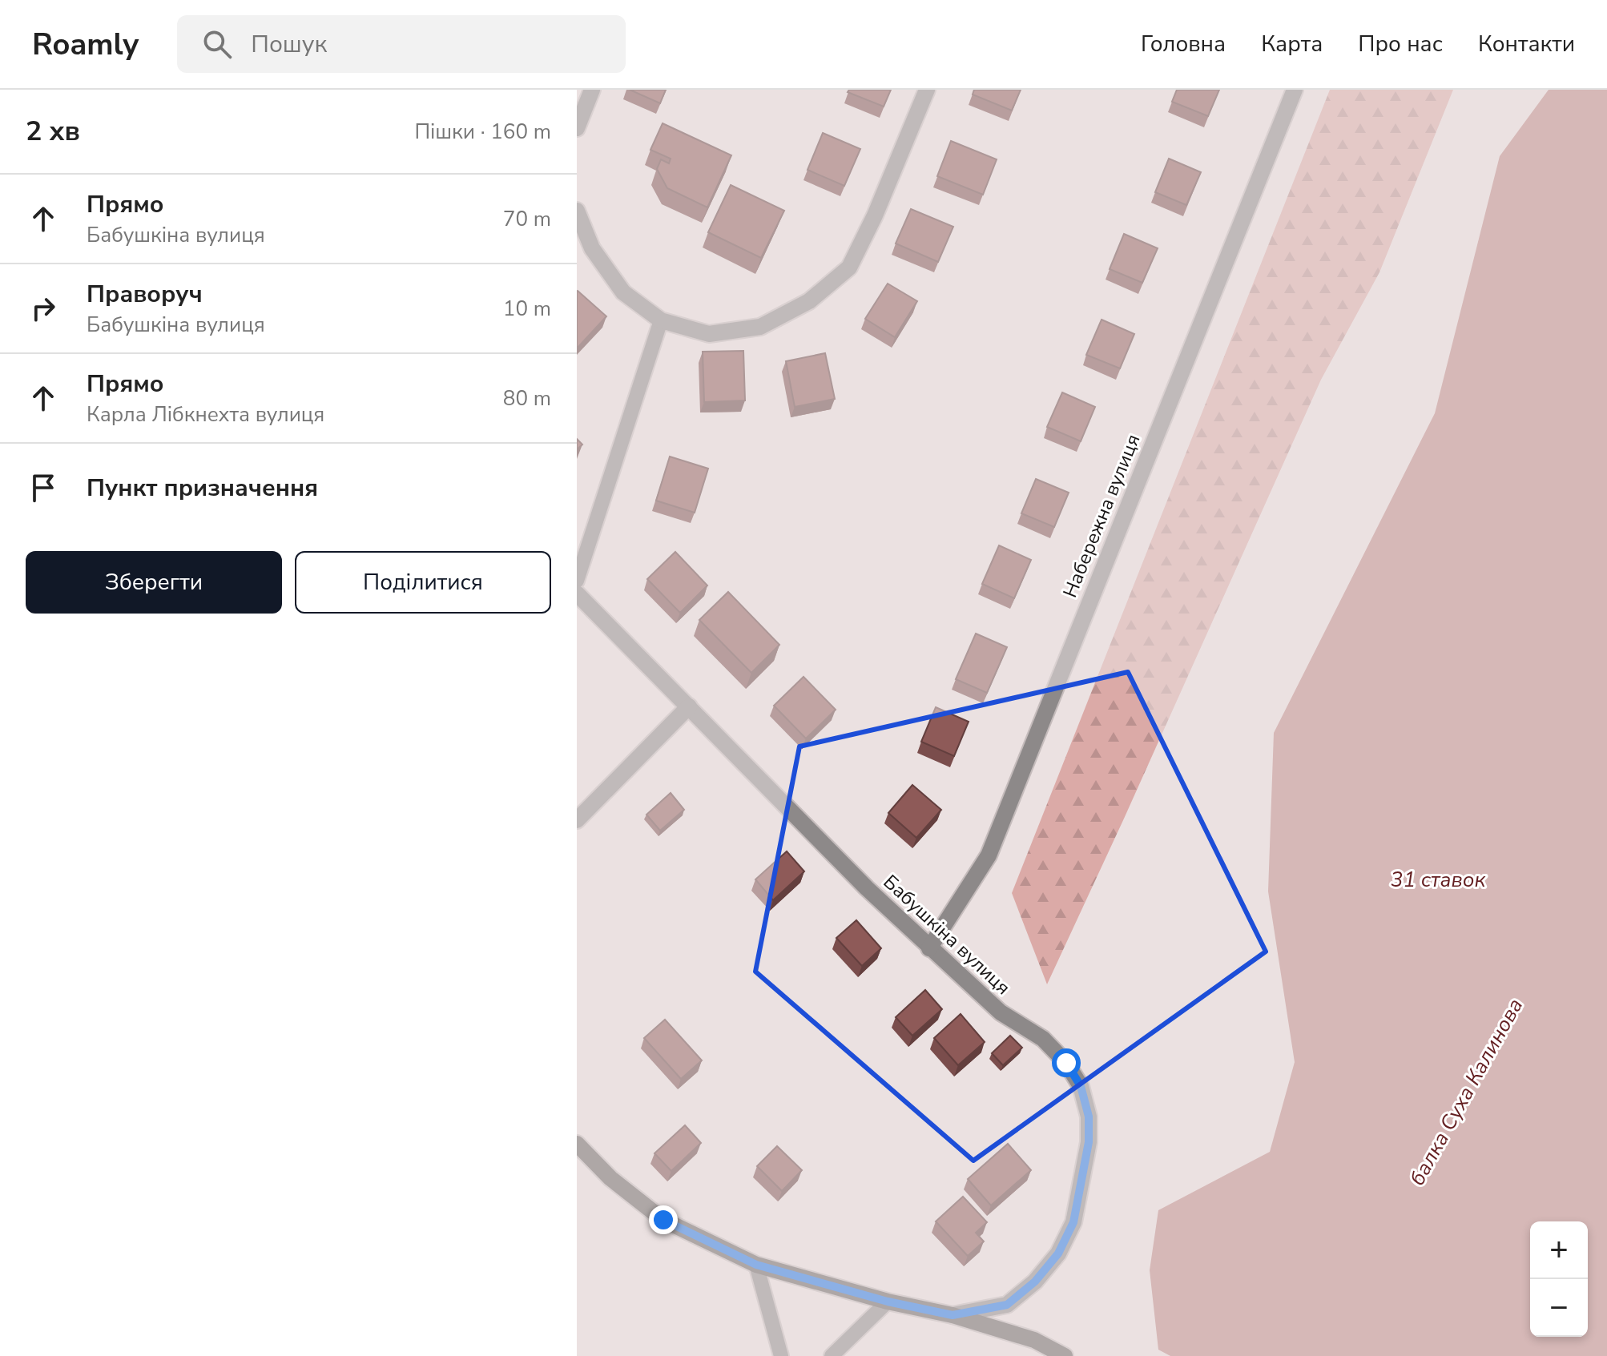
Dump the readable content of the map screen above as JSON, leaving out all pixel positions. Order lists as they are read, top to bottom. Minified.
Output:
{"streets":{"street":["Набережна вулиця","Бабушкіна вулиця"]},"crossings":[["Набережна вулиця","Бабушкіна вулиця"]],"water":["31 ставок","балка Суха Калинова"],"page":{"header":"Roamly","search":"Пошук","nav":["Головна","Карта","Про нас","Контакти"],"heading":["2 хв","Пішки · 160 m"],"list":[["Прямо","Бабушкіна вулиця","70 m"],["Праворуч","Бабушкіна вулиця","10 m"],["Прямо","Карла Лібкнехта вулиця","80 m"],"Пункт призначення"],"buttons":["Зберегти","Поділитися"],"map_buttons":["+","−"]}}
